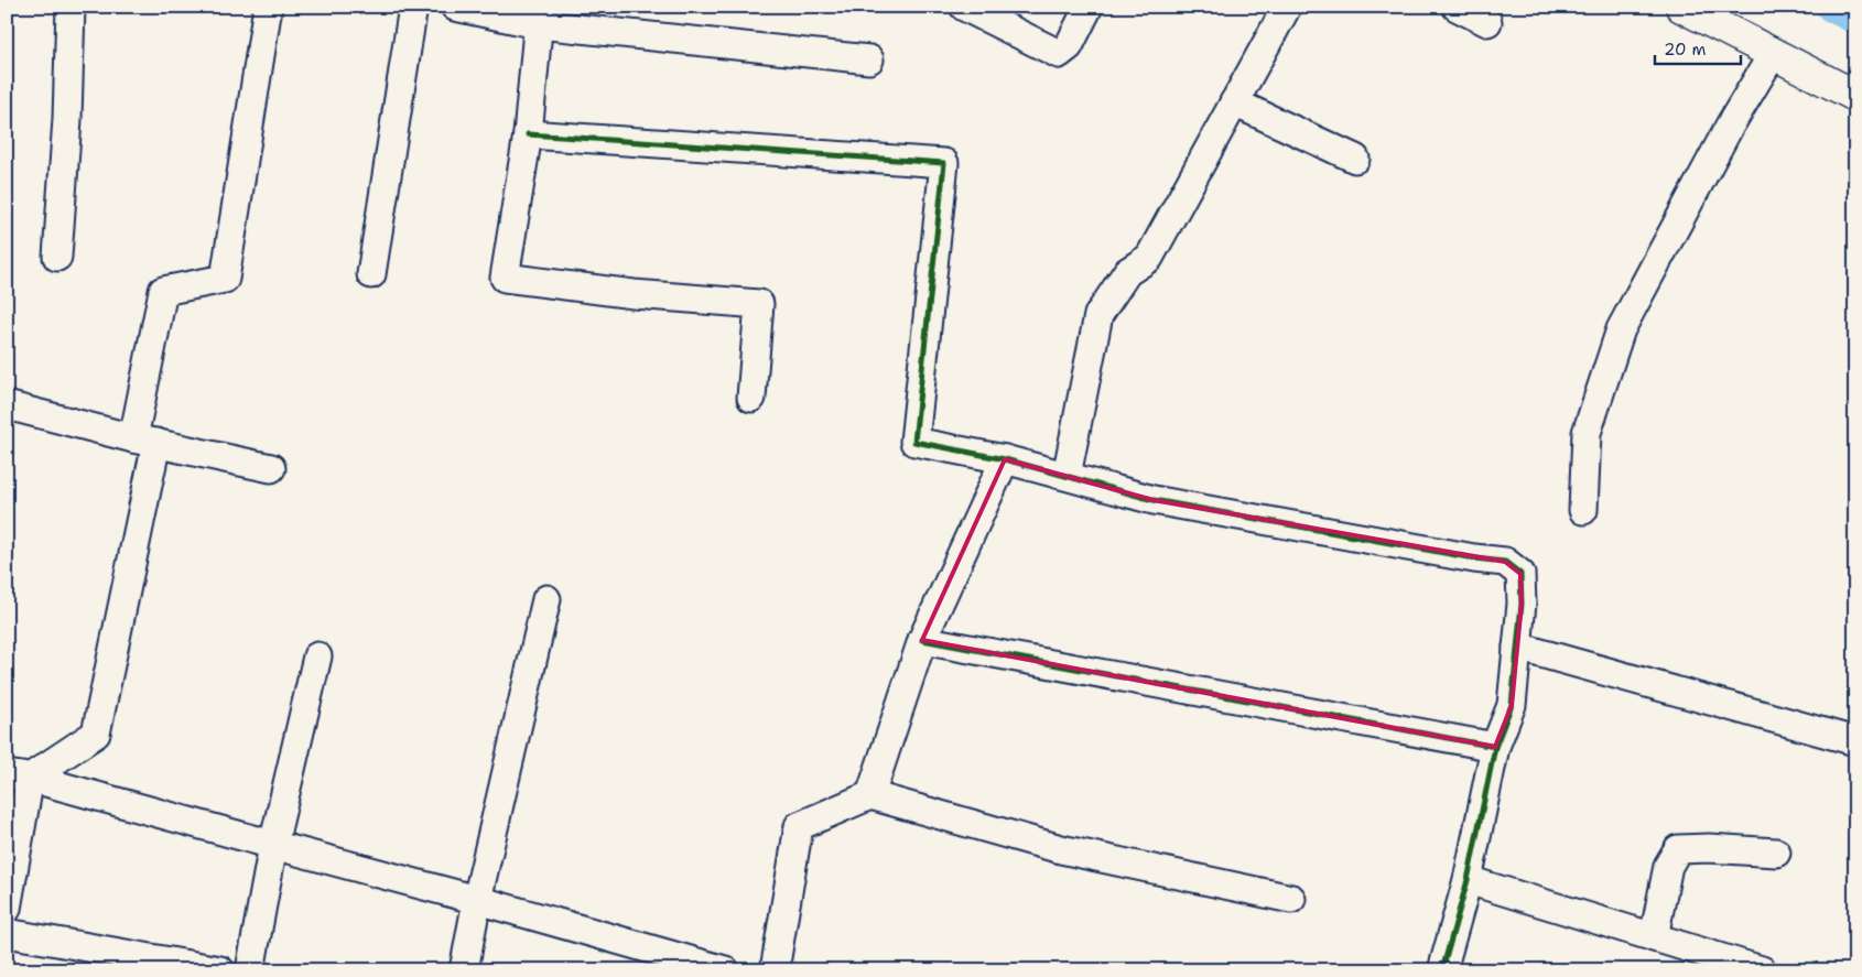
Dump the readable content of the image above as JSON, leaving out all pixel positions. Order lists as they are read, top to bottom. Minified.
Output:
{"scale_bar":"20 m"}
